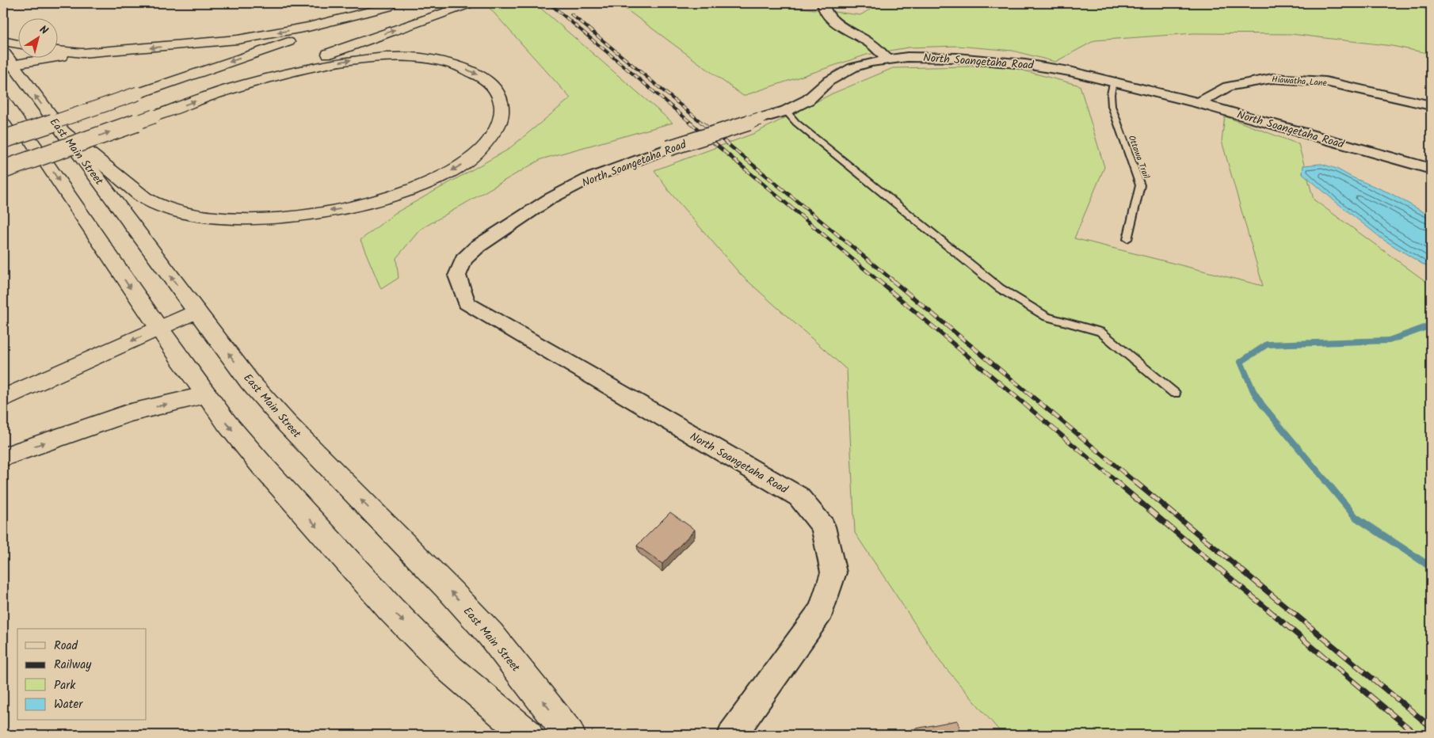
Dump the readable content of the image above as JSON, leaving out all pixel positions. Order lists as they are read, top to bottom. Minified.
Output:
{"streets":{"main road":["East Main Street"],"street":["North Soangetaha Road","Hiawatha Lane"],"lane":["Ottawa Trail"]},"crossings":[["North Soangetaha Road","Hiawatha Lane"],["North Soangetaha Road","Ottawa Trail"]],"legend":["Road","Railway","Park","Water"],"north":"top right"}
